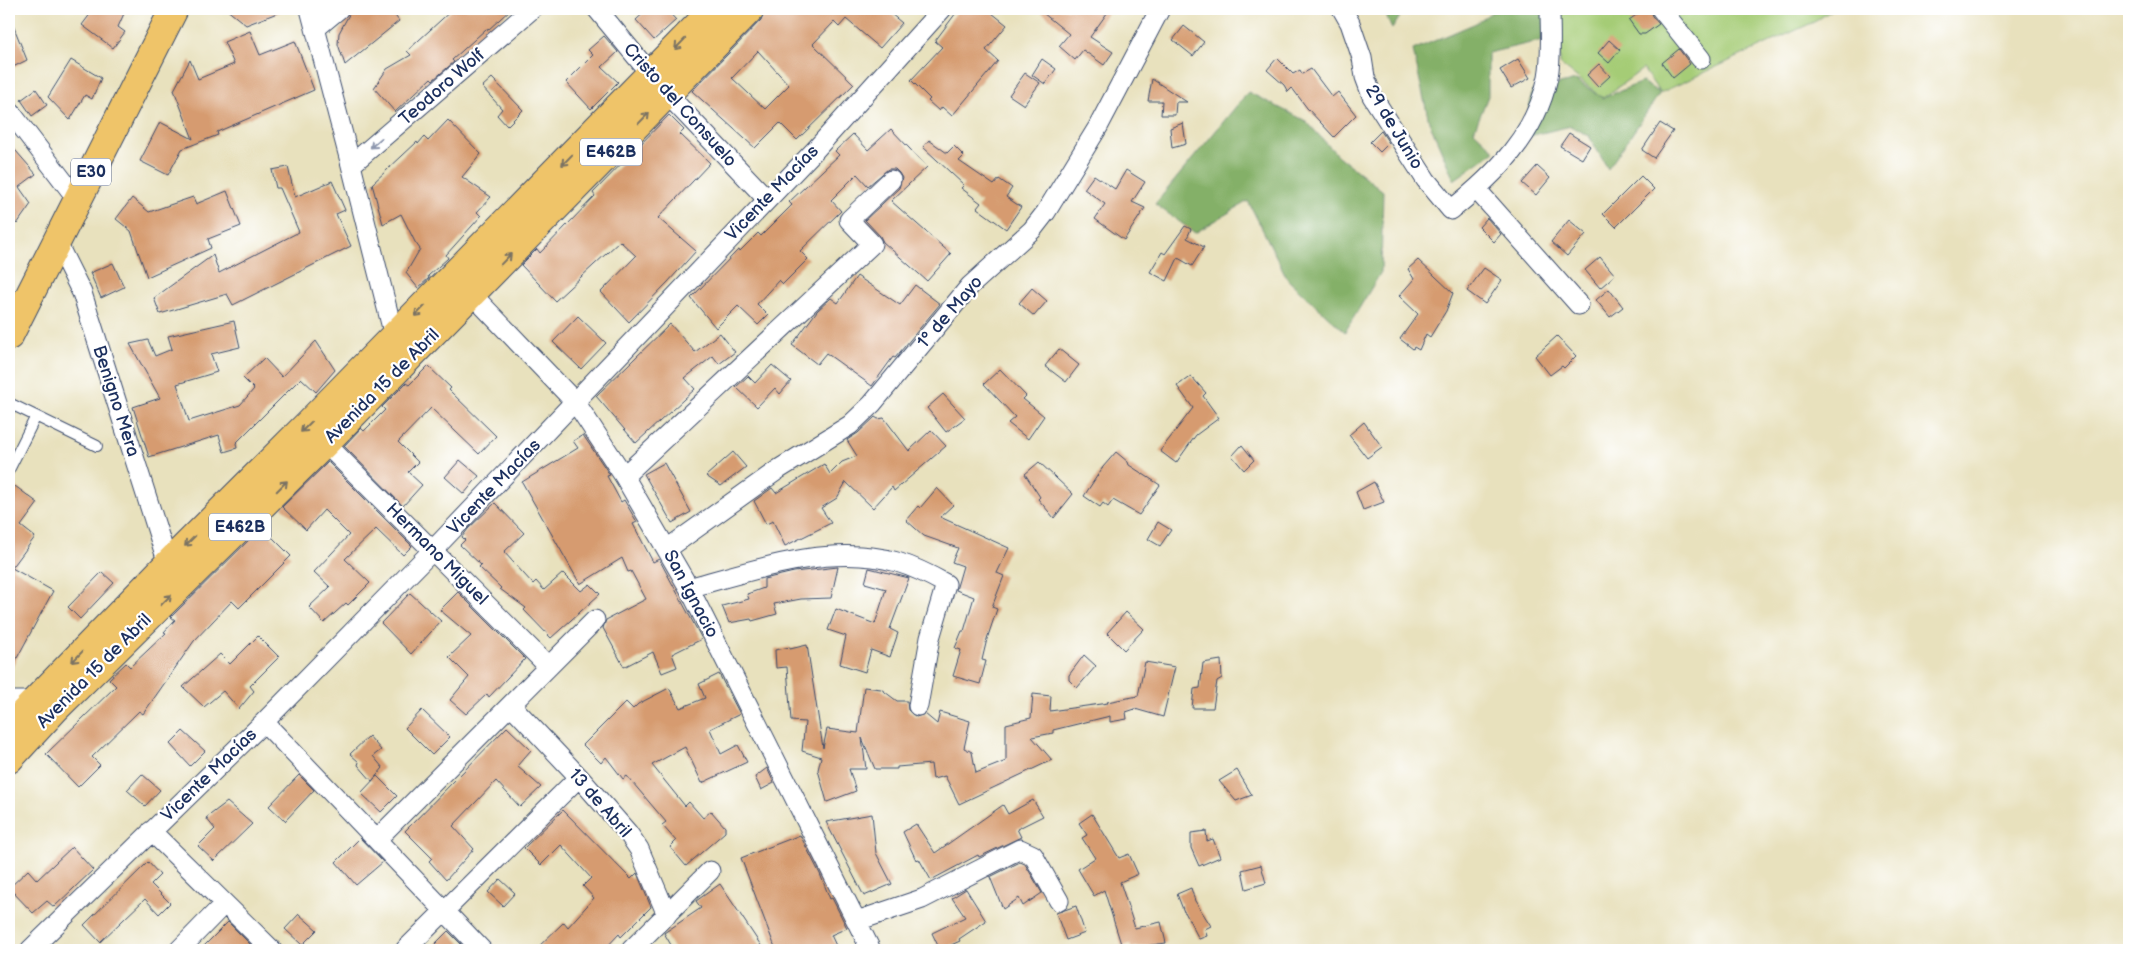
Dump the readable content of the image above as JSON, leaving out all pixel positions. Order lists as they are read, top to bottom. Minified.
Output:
{"streets":{"main road":["E462B","E30","Avenida 15 de Abril"],"street":["Teodoro Wolf","Cristo del Consuelo","29 de Junio","Vicente Macías","1º de Mayo","Benigno Mera","Hermano Miguel","San Ignacio","13 de Abril"]},"crossings":[["Cristo del Consuelo","Vicente Macías"],["Cristo del Consuelo","Avenida 15 de Abril"],["E30","Benigno Mera"],["Vicente Macías","Hermano Miguel"],["Vicente Macías","San Ignacio"],["1º de Mayo","San Ignacio"],["Avenida 15 de Abril","Benigno Mera"],["Avenida 15 de Abril","Hermano Miguel"],["Avenida 15 de Abril","San Ignacio"]],"one_way":["Teodoro Wolf"]}
